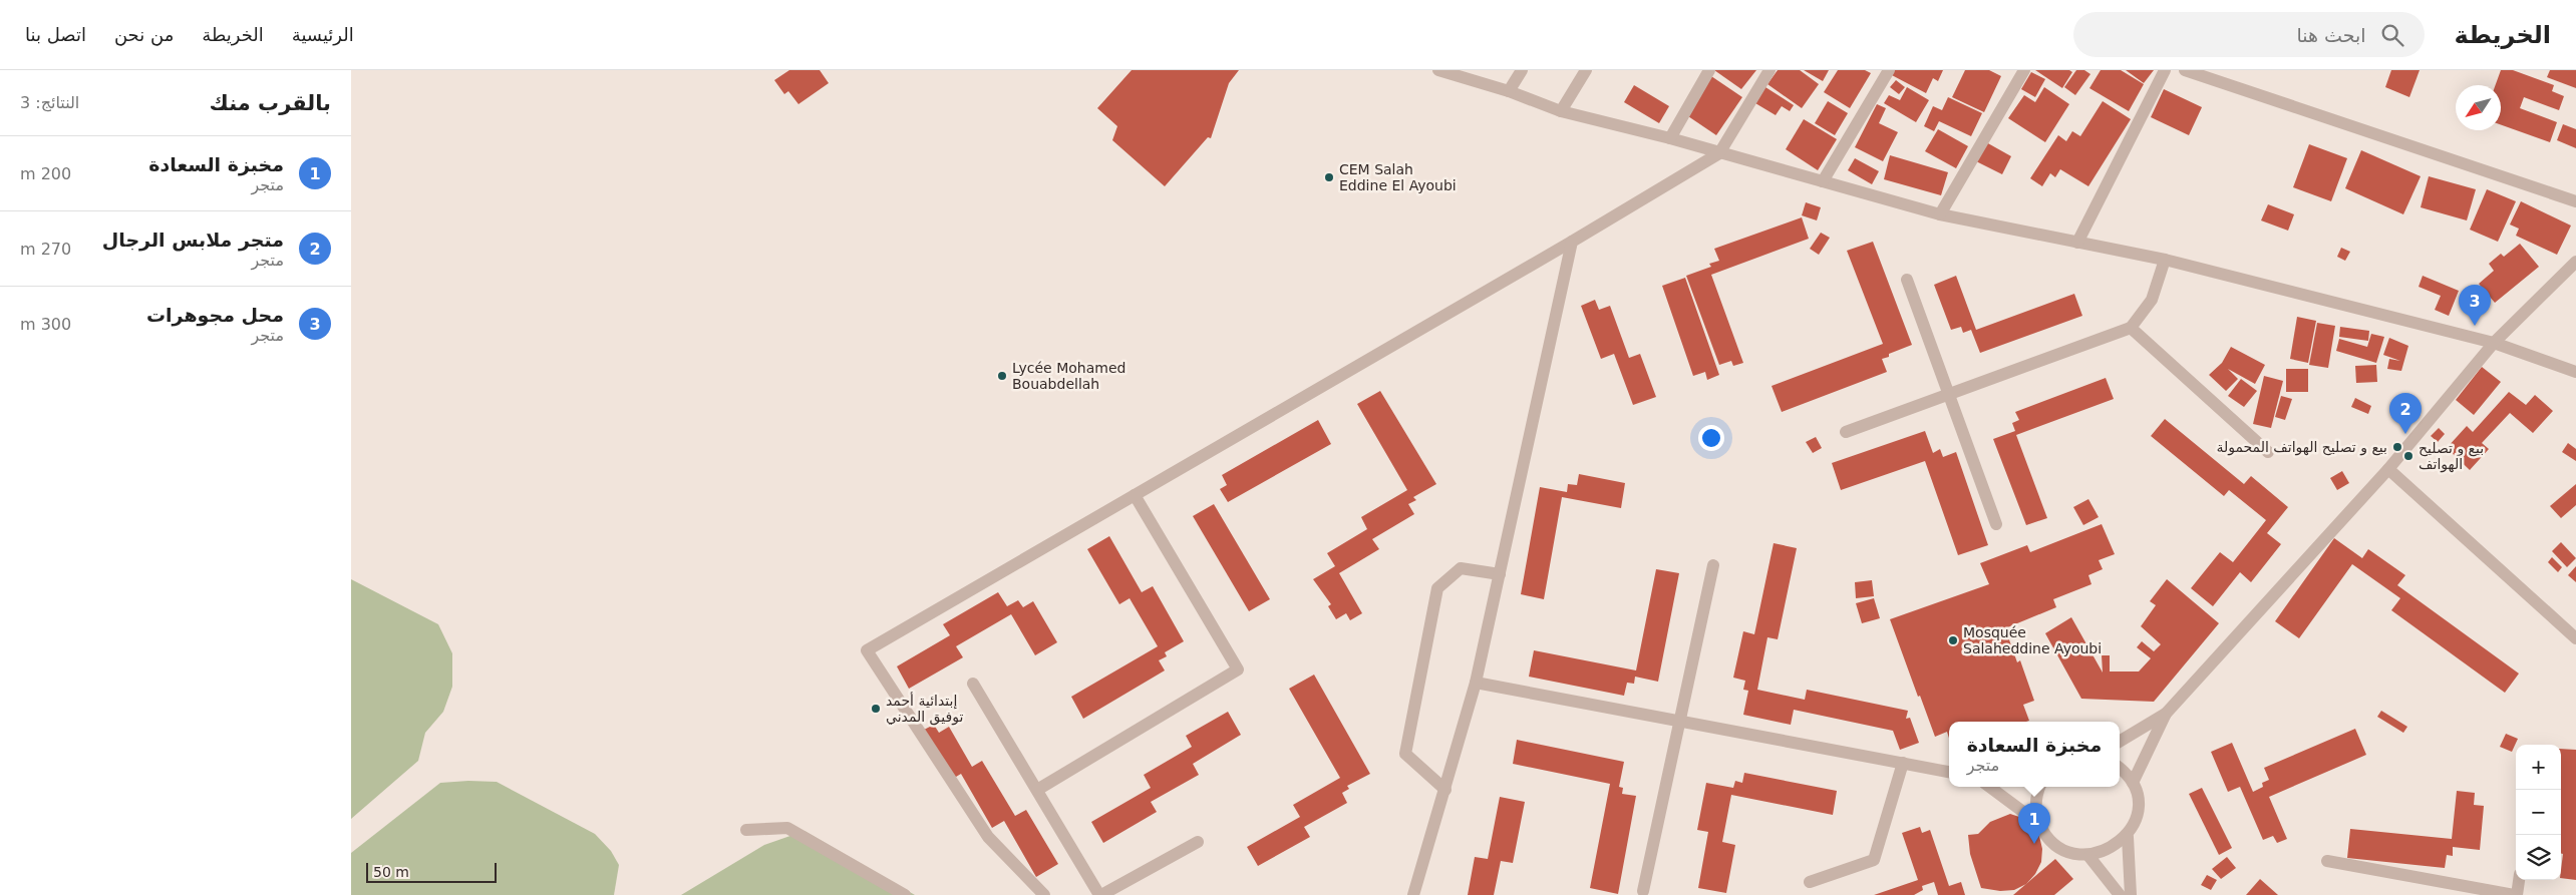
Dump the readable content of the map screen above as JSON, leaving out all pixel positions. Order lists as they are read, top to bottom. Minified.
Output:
{"places":["CEM Salah Eddine El Ayoubi","Lycée Mohamed Bouabdellah","بيع و تصليح الهواتف المحمولة","بيع و تصليح الهواتف","Mosquée Salaheddine Ayoubi","إبتدائية أحمد توفيق المدني"],"scale_bar":"50 m","north":"bottom left","page":{"header":"الخريطة","search":"ابحث هنا","nav":["الرئيسية","الخريطة","من نحن","اتصل بنا"],"heading":["بالقرب منك","النتائج: 3"],"list":[{"mark":"1","name":"مخبزة السعادة","note":"متجر","value":"200 m"},{"mark":"2","name":"متجر ملابس الرجال","note":"متجر","value":"270 m"},{"mark":"3","name":"محل مجوهرات","note":"متجر","value":"300 m"}],"pins":["3","2","1"],"popup":["مخبزة السعادة","متجر"],"map_buttons":["+","−"],"scale":"50 m"}}
